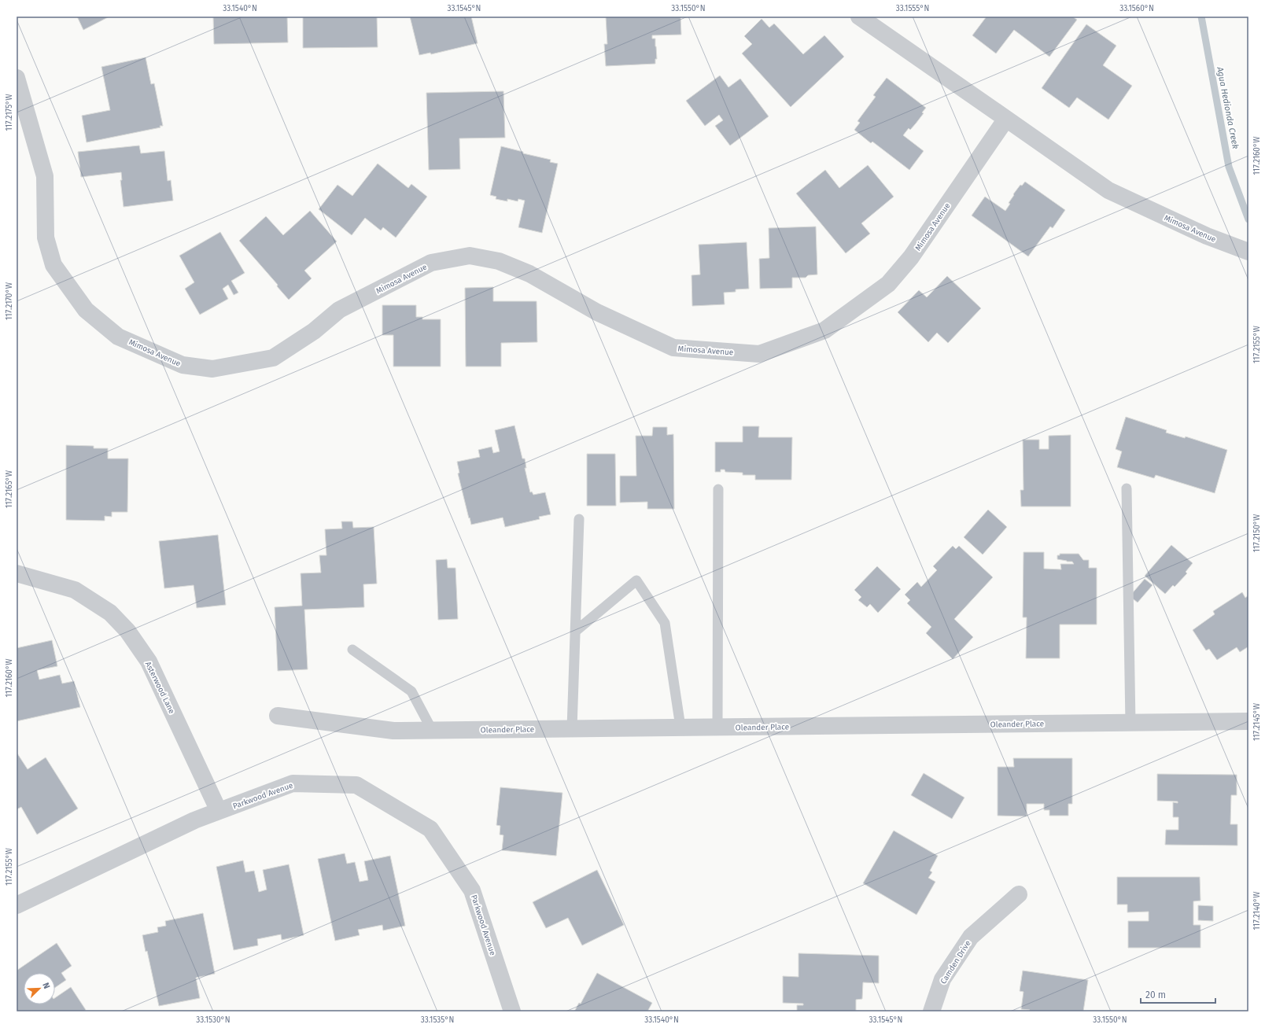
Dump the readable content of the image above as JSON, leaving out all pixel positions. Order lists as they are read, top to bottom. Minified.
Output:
{"streets":{"street":["Mimosa Avenue","Asterwood Lane","Oleander Place","Parkwood Avenue","Camden Drive"]},"crossings":[["Asterwood Lane","Parkwood Avenue"]],"water":["Agua Hedionda Creek"],"scale_bar":"20 m","north":"top right","coordinates":["33.1540°N","33.1545°N","33.1550°N","33.1555°N","33.1560°N","117.2175°W","117.2160°W","117.2170°W","117.2155°W","117.2165°W","117.2150°W","117.2145°W","117.2140°W","33.1530°N","33.1535°N"]}
